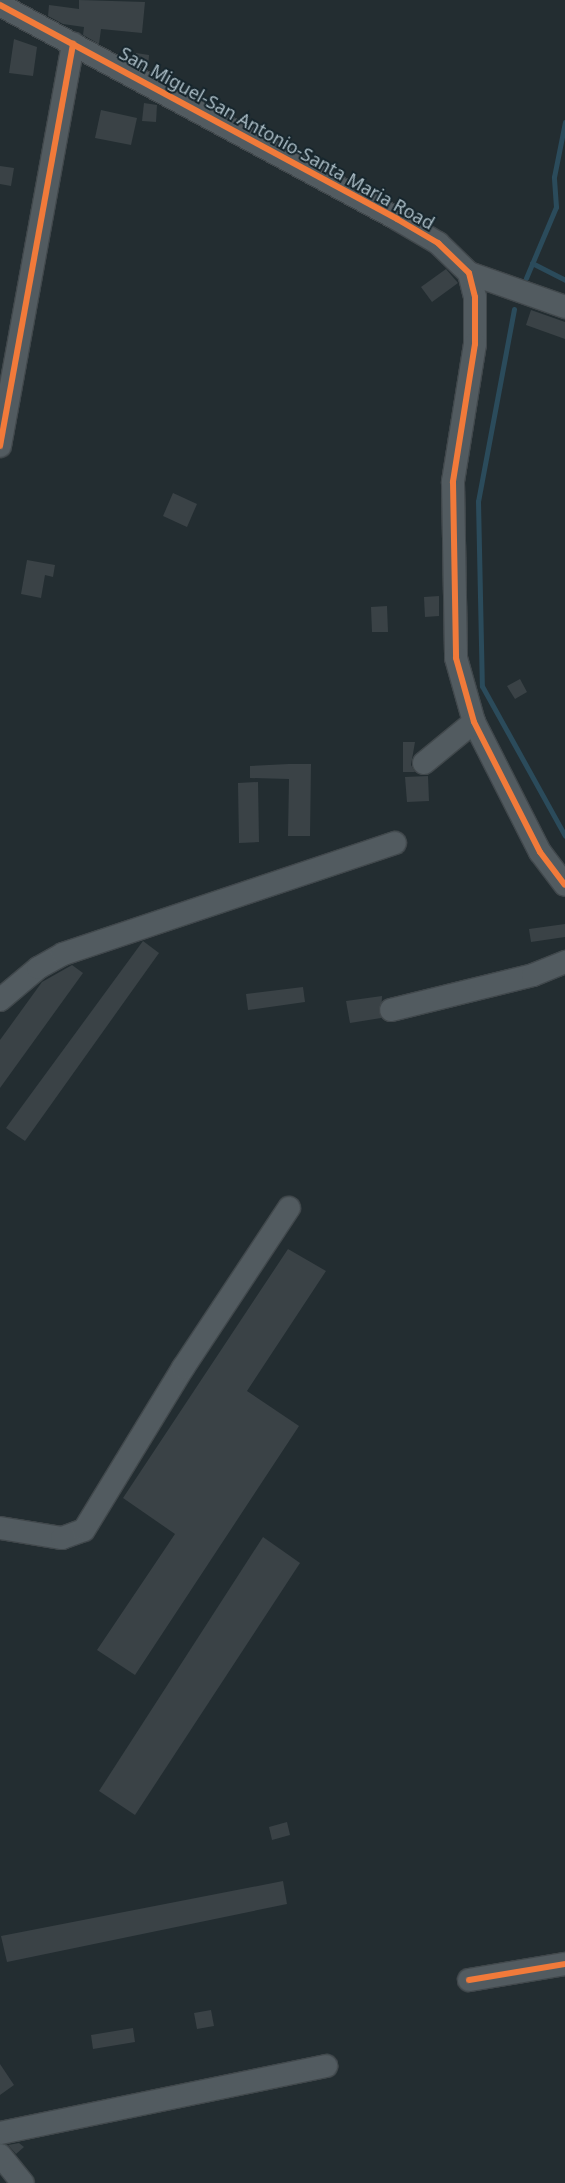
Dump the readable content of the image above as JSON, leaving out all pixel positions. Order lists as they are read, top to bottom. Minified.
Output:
{"streets":{"street":["San Miguel-San Antonio-Santa Maria Road"]}}
